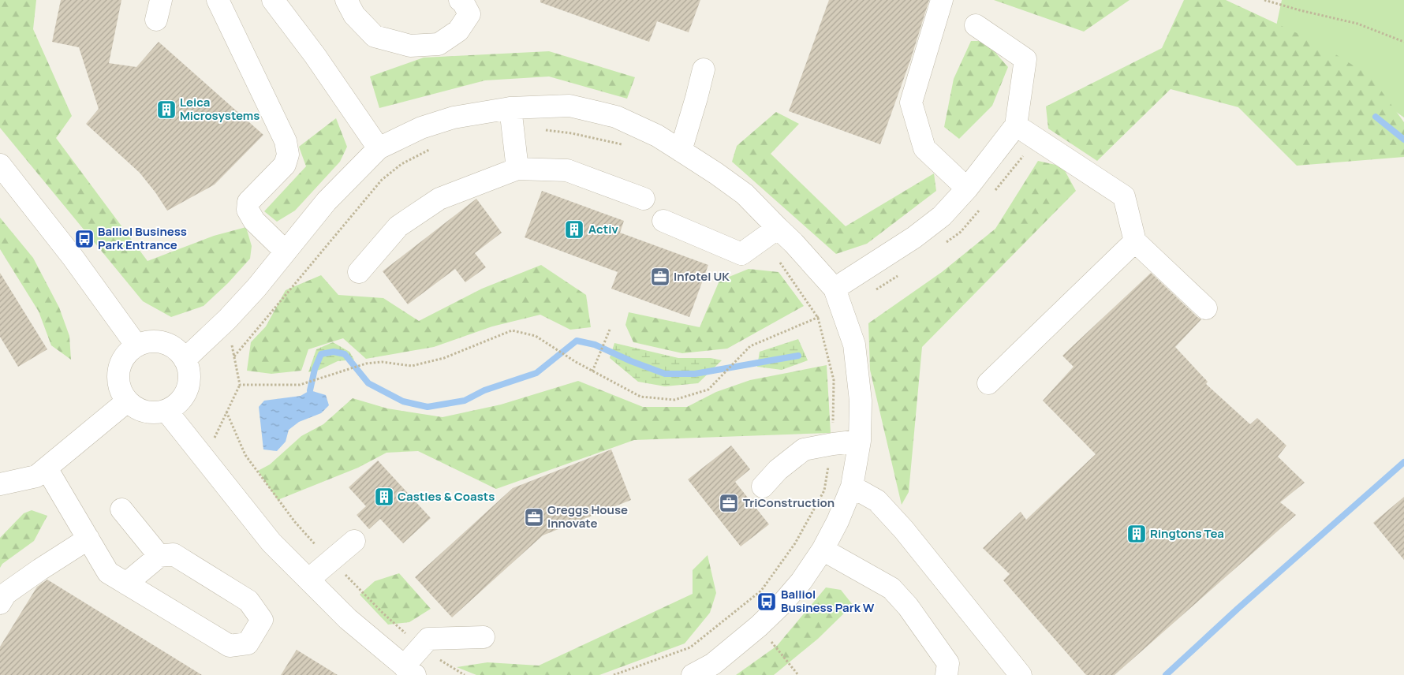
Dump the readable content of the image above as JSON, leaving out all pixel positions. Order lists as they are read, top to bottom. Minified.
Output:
{"places":{"building":["Leica Microsystems","Activ","Castles & Coasts","Ringtons Tea"],"bus stop":["Balliol Business Park Entrance","Balliol Business Park W"],"office":["Infotel UK","TriConstruction","Greggs House Innovate"]}}
